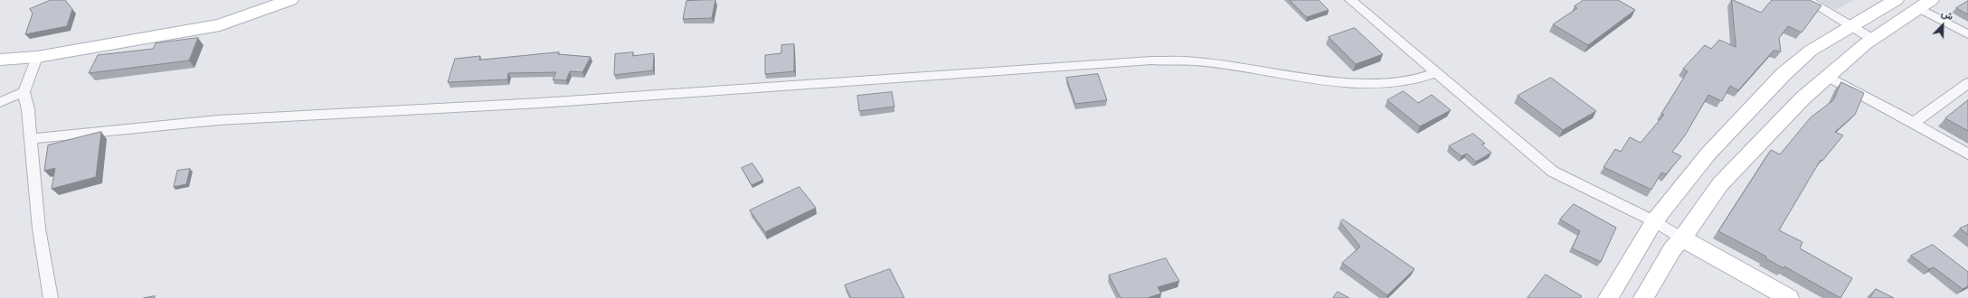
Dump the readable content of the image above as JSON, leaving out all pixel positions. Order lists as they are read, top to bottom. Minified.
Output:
{"north":"top right"}
